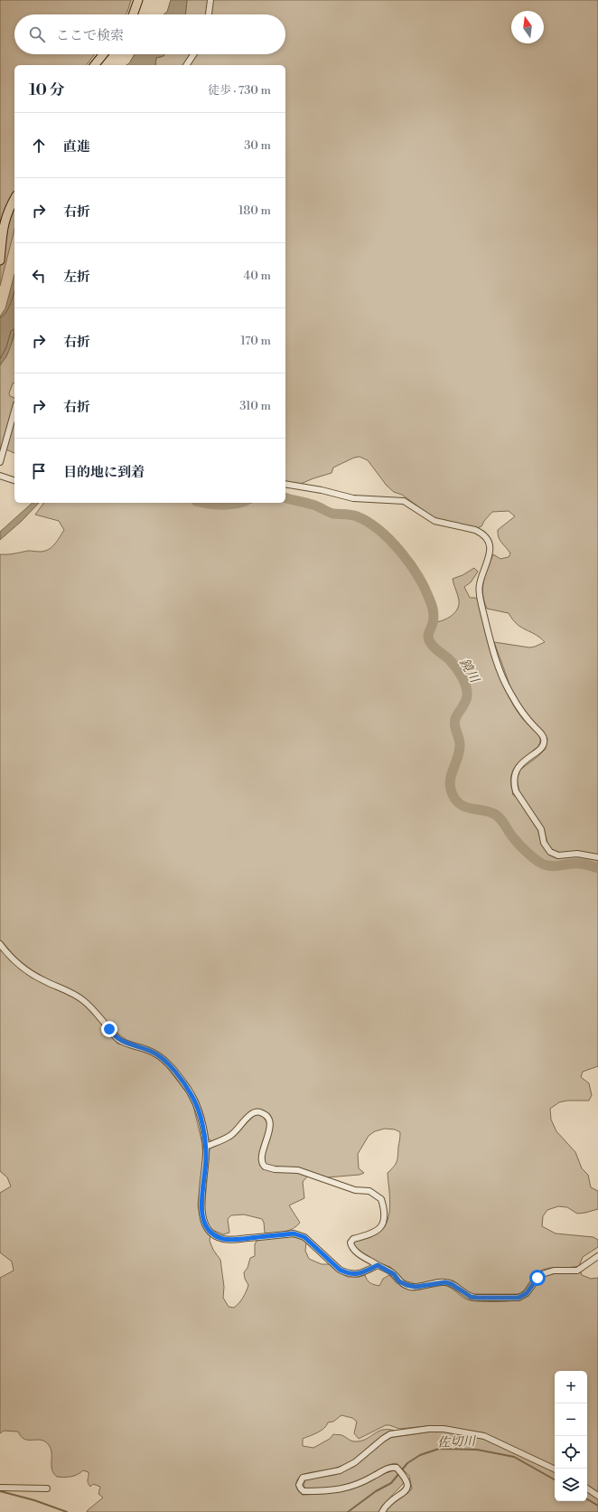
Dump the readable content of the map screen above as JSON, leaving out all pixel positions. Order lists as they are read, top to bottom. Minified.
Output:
{"water":["鏡川","佐切川"],"north":"top","page":{"search":"ここで検索","heading":["10 分","徒歩 · 730 m"],"list":[["直進","30 m"],["右折","180 m"],["左折","40 m"],["右折","170 m"],["右折","310 m"],"目的地に到着"],"map_buttons":["+","−"]}}
